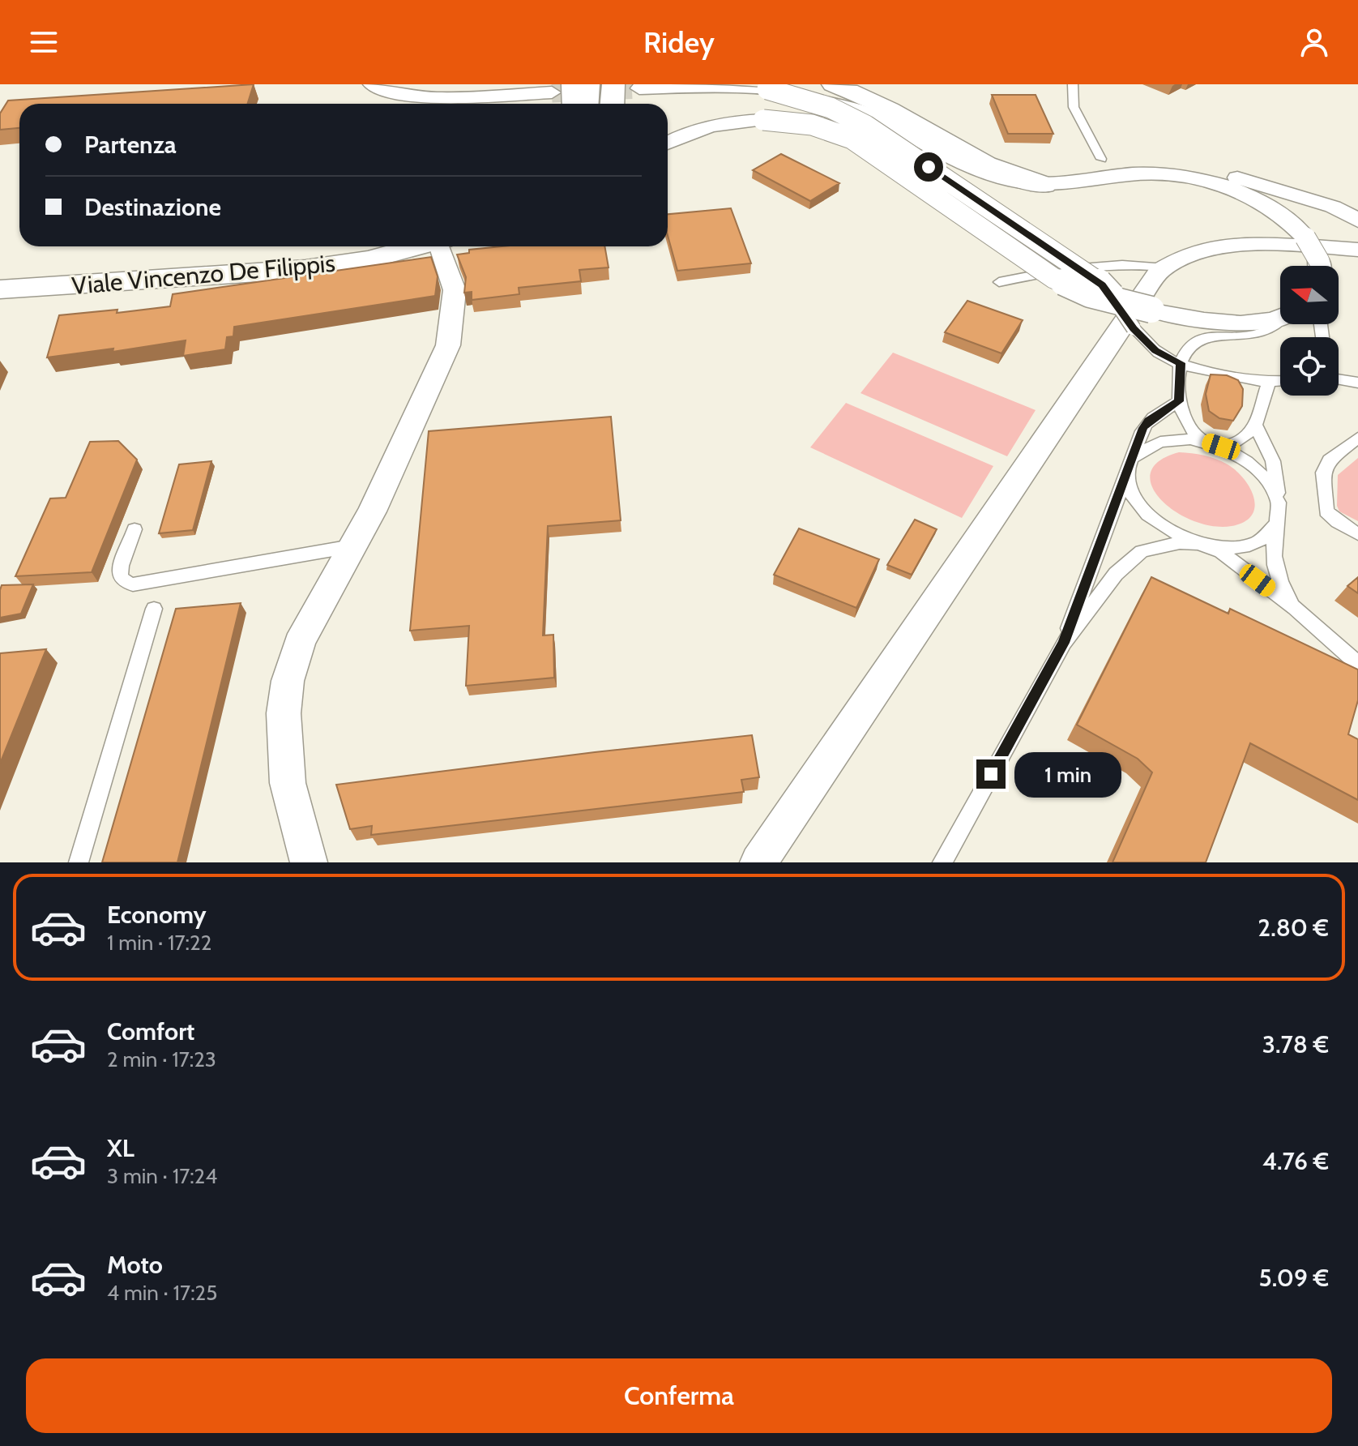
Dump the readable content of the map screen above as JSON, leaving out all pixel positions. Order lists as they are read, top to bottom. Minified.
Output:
{"streets":{"main road":["Viale Vincenzo De Filippis"]},"north":"left","page":{"header":"Ridey","banner":["Partenza","Destinazione"],"bubble":"1 min","list":[{"name":"Economy","note":"1 min · 17:22","value":"2.80 €"},{"name":"Comfort","note":"2 min · 17:23","value":"3.78 €"},{"name":"XL","note":"3 min · 17:24","value":"4.76 €"},{"name":"Moto","note":"4 min · 17:25","value":"5.09 €"}],"buttons":"Conferma"}}
